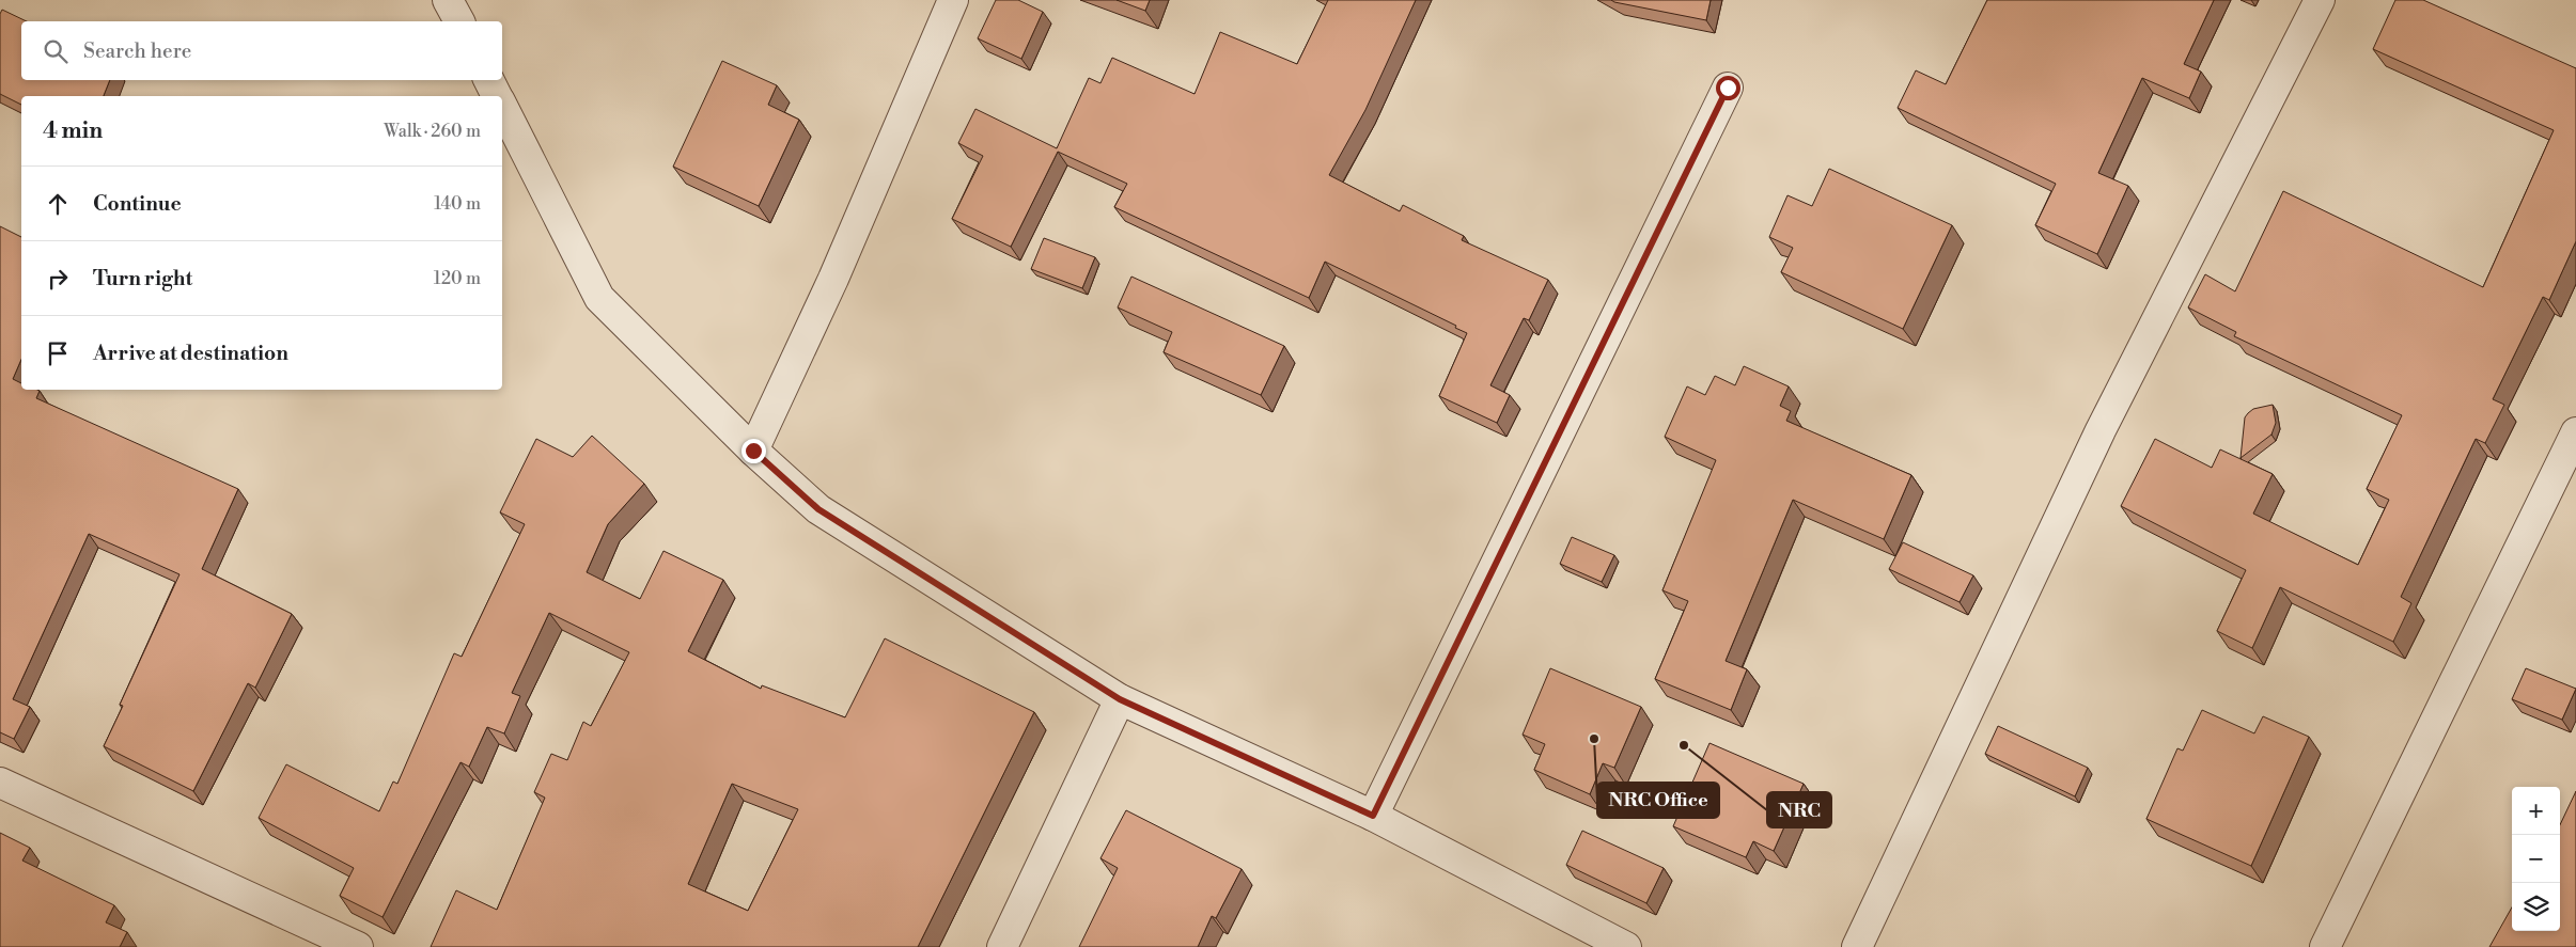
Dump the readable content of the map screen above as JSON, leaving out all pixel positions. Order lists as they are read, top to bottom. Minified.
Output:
{"places":["NRC Office","NRC"],"page":{"search":"Search here","heading":["4 min","Walk · 260 m"],"list":[["Continue","140 m"],["Turn right","120 m"],"Arrive at destination"],"map_buttons":["+","−"]}}
